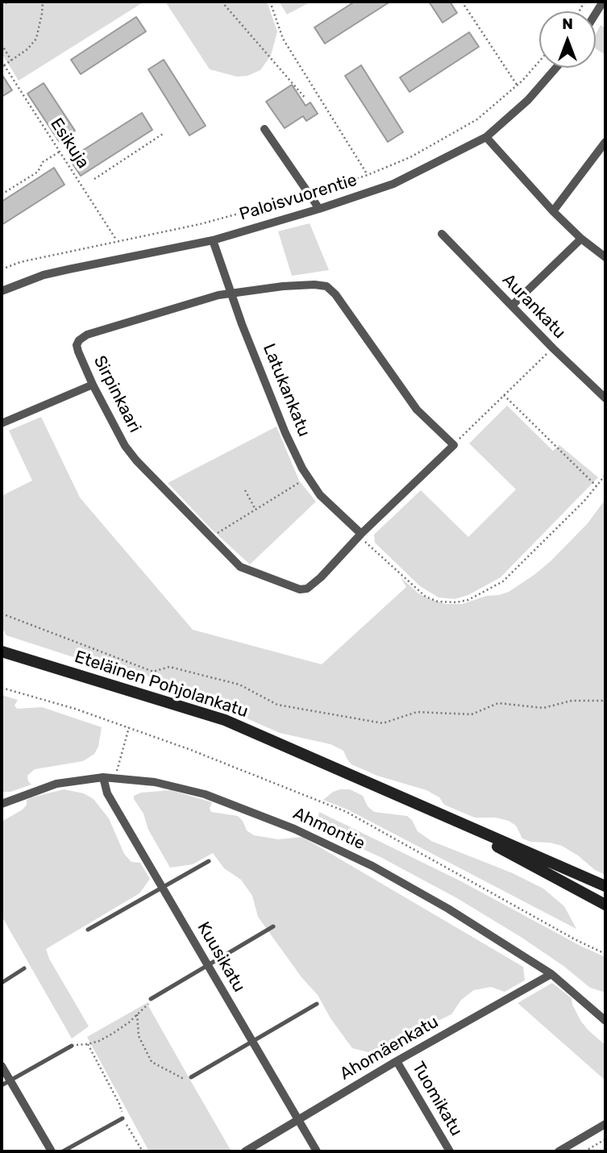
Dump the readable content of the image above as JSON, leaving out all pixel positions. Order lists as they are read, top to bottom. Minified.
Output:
{"streets":{"main road":["Eteläinen Pohjolankatu"],"street":["Paloisvuorentie","Aurankatu","Latukankatu","Sirpinkaari","Ahmontie","Kuusikatu","Ahomäenkatu","Tuomikatu"],"path":["Esikuja"]},"crossings":[["Paloisvuorentie","Latukankatu"],["Latukankatu","Sirpinkaari"],["Ahmontie","Kuusikatu"],["Ahmontie","Ahomäenkatu"],["Kuusikatu","Ahomäenkatu"],["Ahomäenkatu","Tuomikatu"]],"north":"top"}
